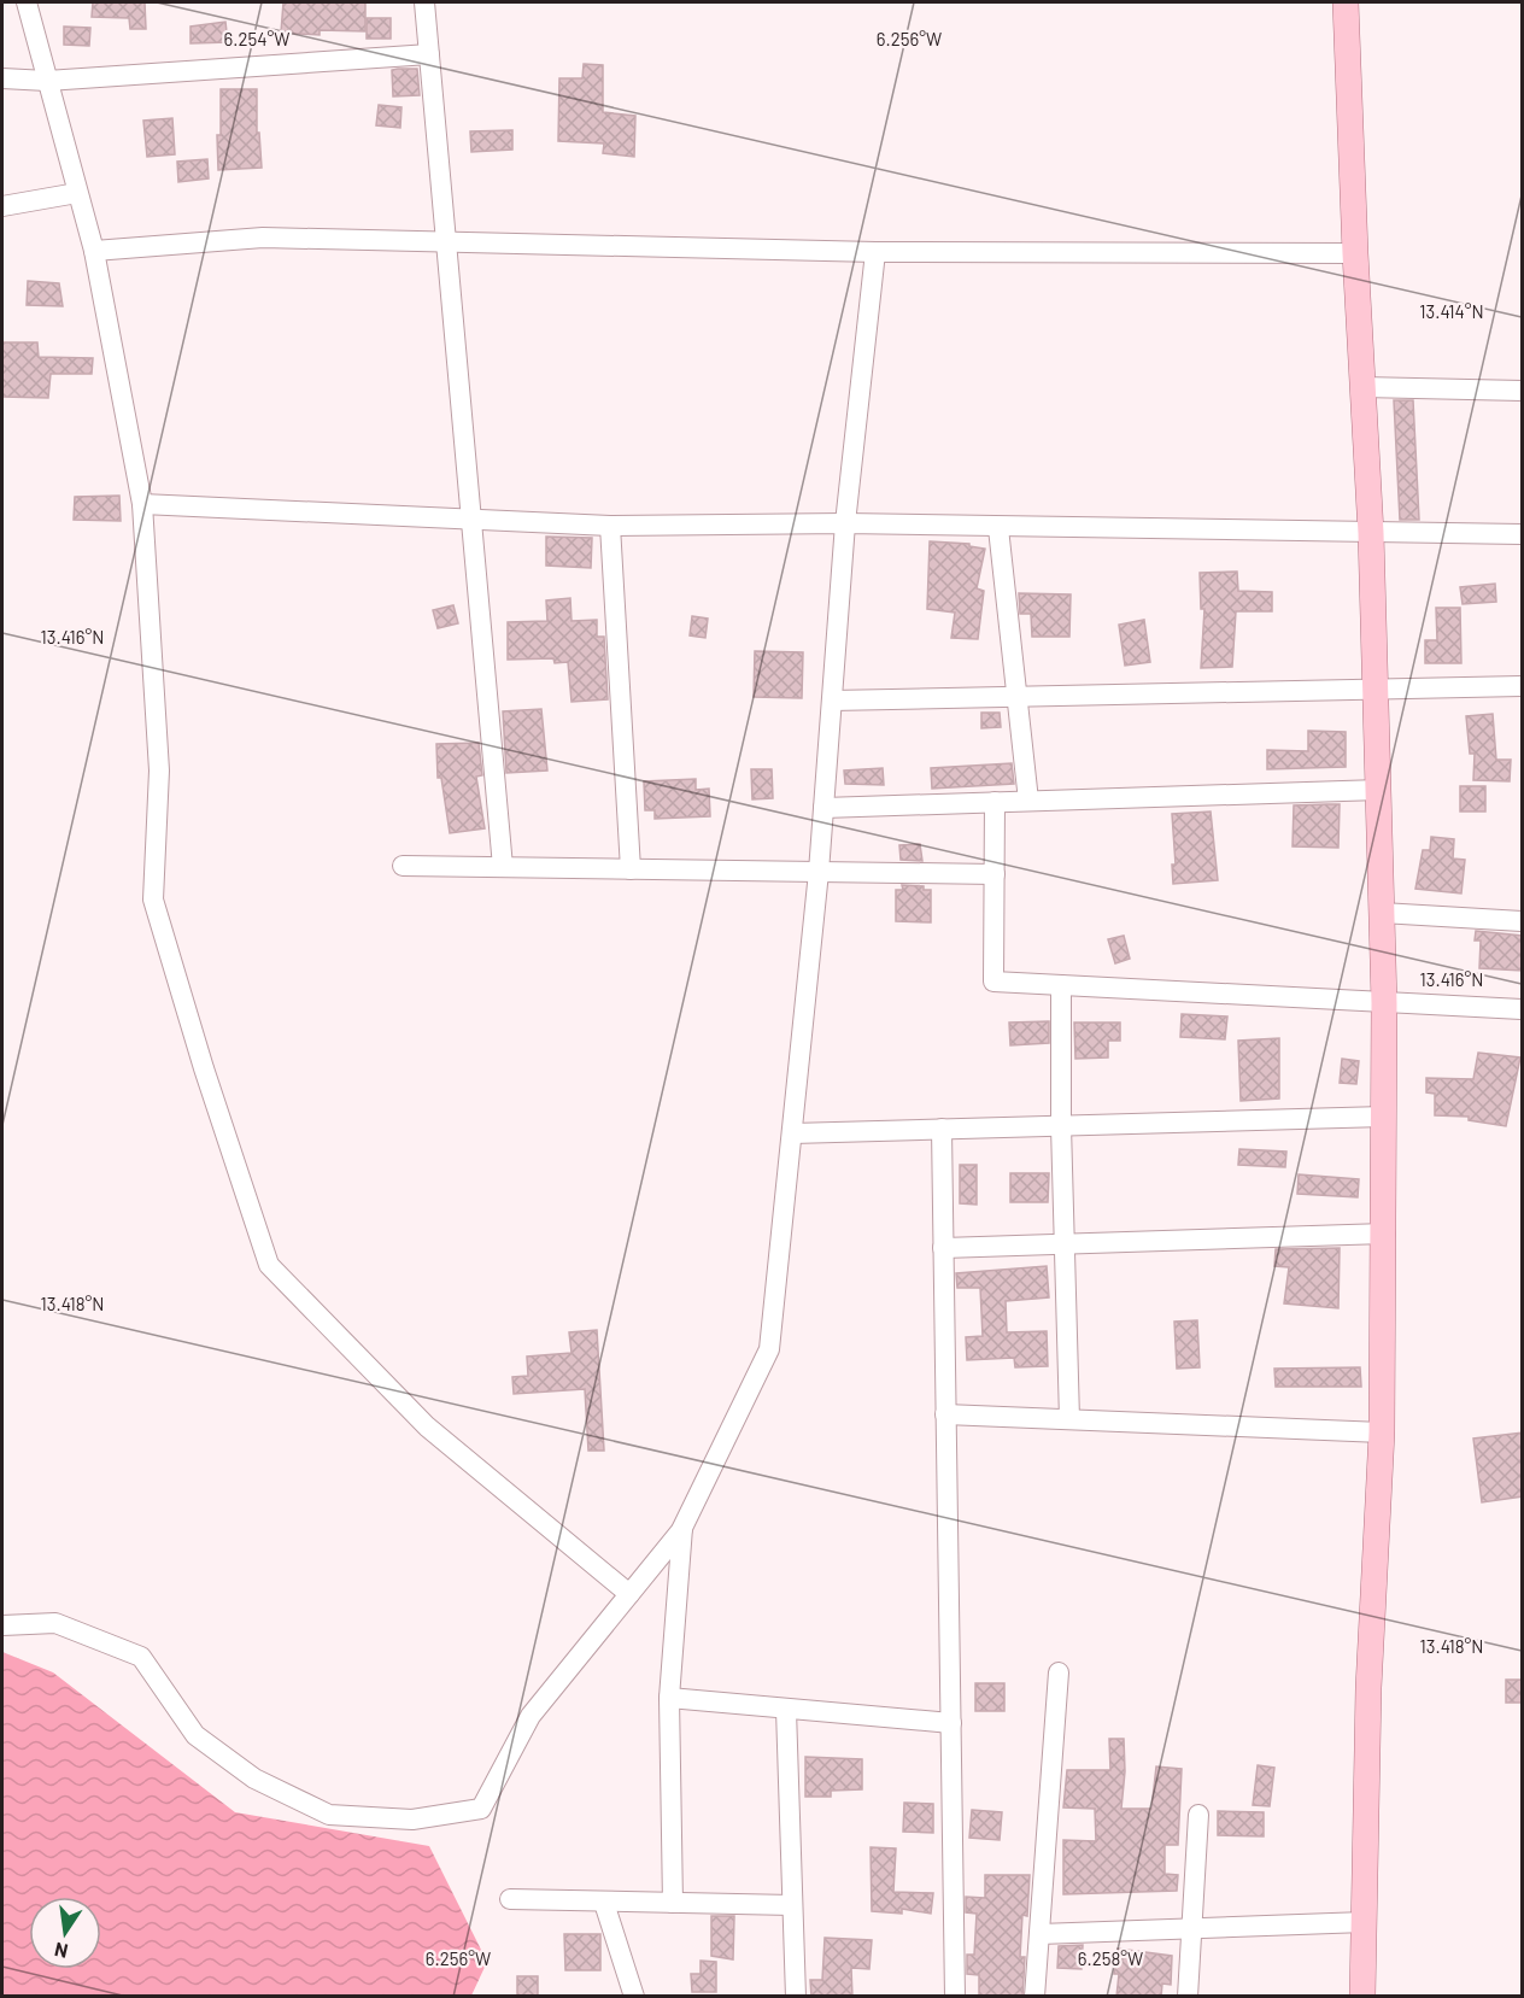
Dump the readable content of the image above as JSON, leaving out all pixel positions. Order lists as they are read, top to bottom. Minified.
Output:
{"north":"bottom","coordinates":["6.254°W","6.256°W","13.414°N","13.416°N","13.418°N","6.258°W"]}
